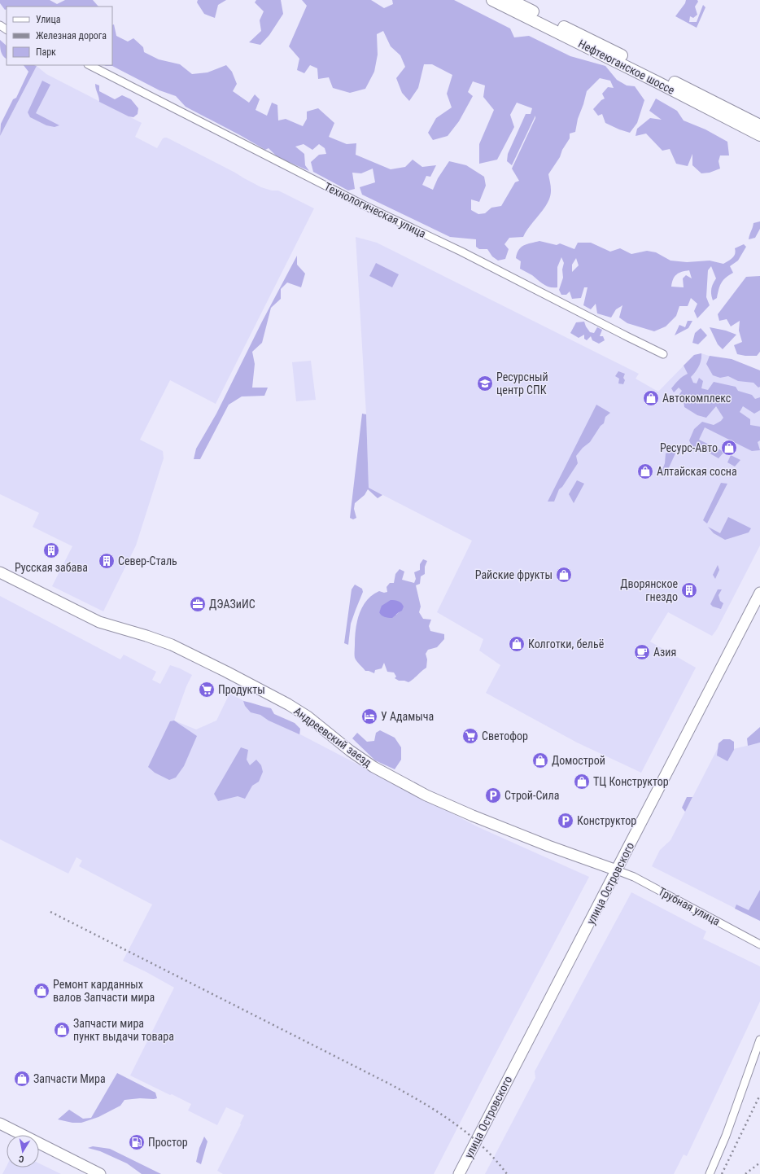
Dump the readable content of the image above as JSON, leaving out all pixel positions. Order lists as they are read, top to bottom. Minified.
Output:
{"streets":{"main road":["Нефтеюганское шоссе","Андреевский заезд","улица Островского"],"street":["Технологическая улица","Трубная улица"]},"crossings":[["Андреевский заезд","улица Островского"],["Андреевский заезд","Трубная улица"],["улица Островского","Трубная улица"]],"places":{"school or university":["Ресурсный центр СПК"],"shop":["Автокомплекс","Ресурс-Авто","Алтайская сосна","Райские фрукты","Колготки, бельё","Домострой","ТЦ Конструктор","Ремонт карданных валов Запчасти мира","Запчасти мира пункт выдачи товара","Запчасти Мира"],"building":["Русская забава","Север-Сталь","Дворянское гнездо"],"office":["ДЭАЗиИС"],"cafe":["Азия"],"supermarket":["Продукты","Светофор"],"hotel":["У Адамыча"],"parking":["Строй-Сила","Конструктор"],"fuel station":["Простор"]},"legend":["Улица","Железная дорога","Парк"],"north":"bottom"}
